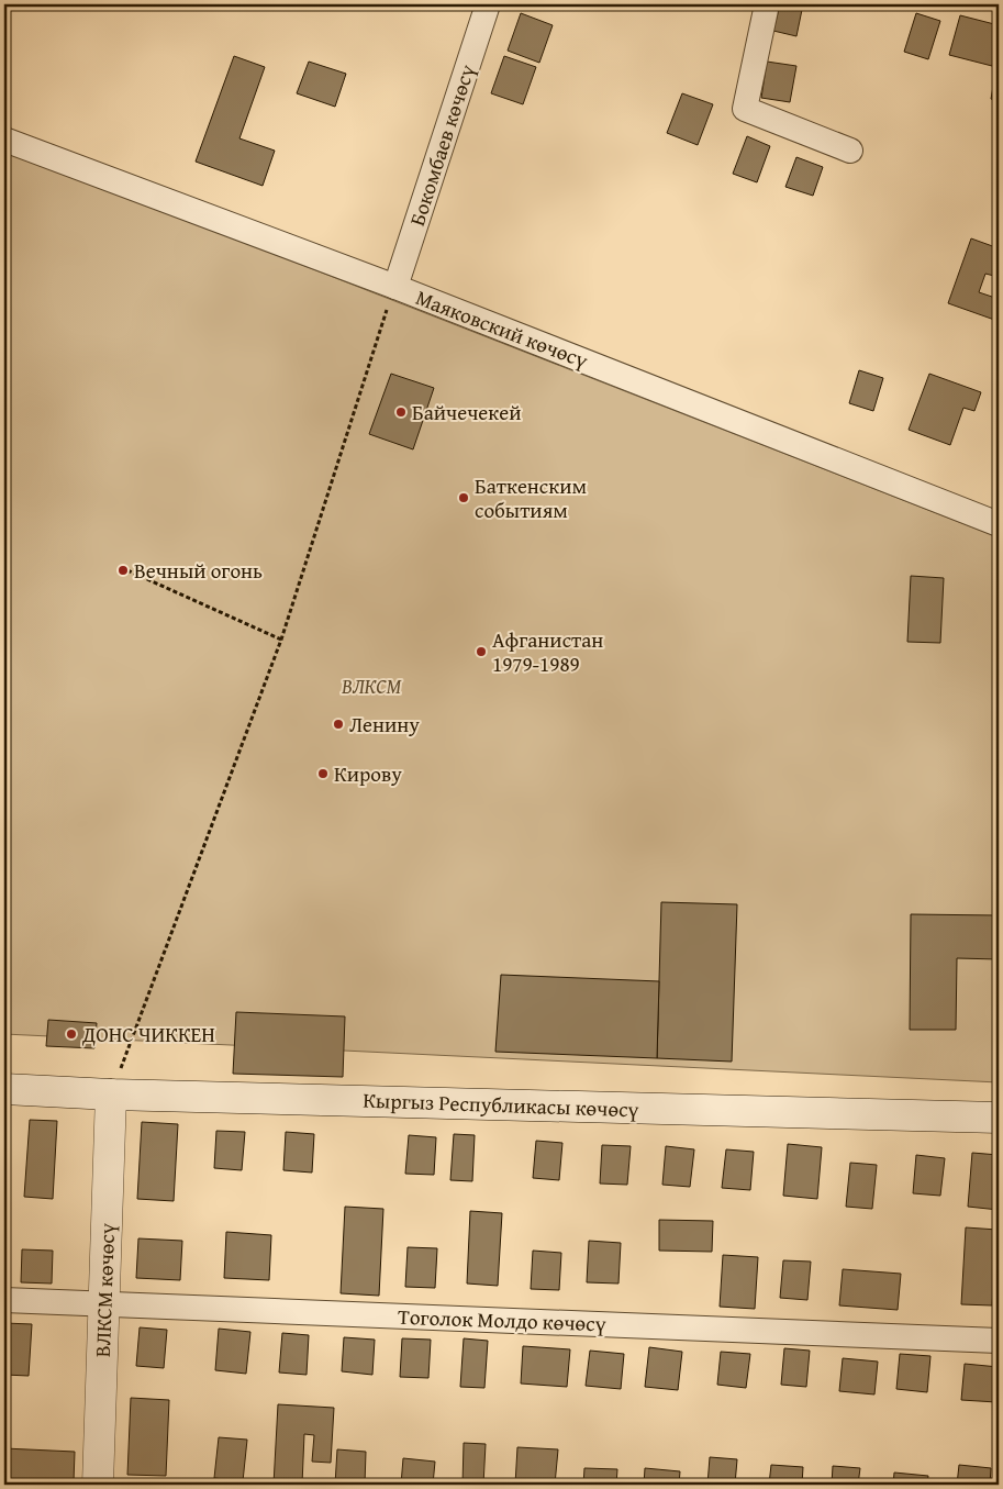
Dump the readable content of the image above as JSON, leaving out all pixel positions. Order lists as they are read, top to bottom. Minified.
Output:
{"streets":{"main road":["Кыргыз Республикасы көчөсү","ВЛКСМ көчөсү"],"street":["Бокомбаев көчөсү","Маяковский көчөсү","Тоголок Молдо көчөсү"]},"crossings":[["Бокомбаев көчөсү","Маяковский көчөсү"],["Кыргыз Республикасы көчөсү","ВЛКСМ көчөсү"],["ВЛКСМ көчөсү","Тоголок Молдо көчөсү"]],"parks":["ВЛКСМ"],"places":["Байчечекей","Баткенским событиям","Вечный огонь","Афганистан 1979-1989","Ленину","Кирову","ДОНС ЧИККЕН"]}
